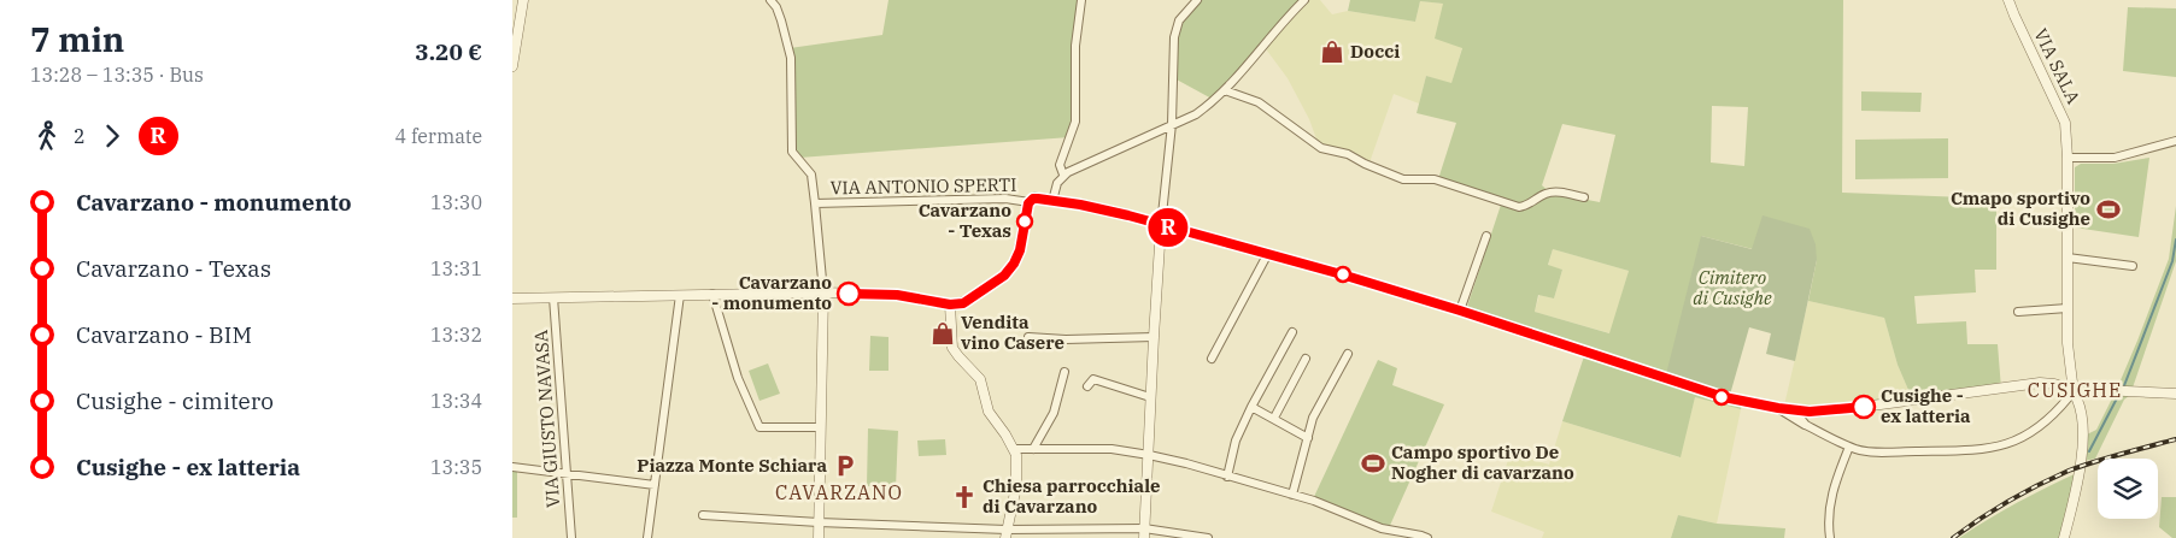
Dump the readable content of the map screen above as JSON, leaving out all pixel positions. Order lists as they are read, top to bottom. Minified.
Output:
{"streets":{"street":["VIA SALA","VIA ANTONIO SPERTI","VIA GIUSTO NAVASA"]},"districts":["CUSIGHE","CAVARZANO"],"parks":["Cimitero di Cusighe"],"places":{"shop":["Docci","Vendita vino Casere"],"sports":["Cmapo sportivo di Cusighe","Campo sportivo De Nogher di cavarzano"],"other":["Cavarzano - Texas","Cavarzano - monumento","Cusighe - ex latteria"],"parking":["Piazza Monte Schiara"],"church":["Chiesa parrocchiale di Cavarzano"]},"lines":["bus line R"],"page":{"heading":["7 min","13:28 – 13:35 · Bus","3.20 €"],"on_map":"R","legs":["2","R","4 fermate"],"list":[{"name":"Cavarzano - monumento","value":"13:30"},{"name":"Cavarzano - Texas","value":"13:31"},{"name":"Cavarzano - BIM","value":"13:32"},{"name":"Cusighe - cimitero","value":"13:34"},{"name":"Cusighe - ex latteria","value":"13:35"}]}}
